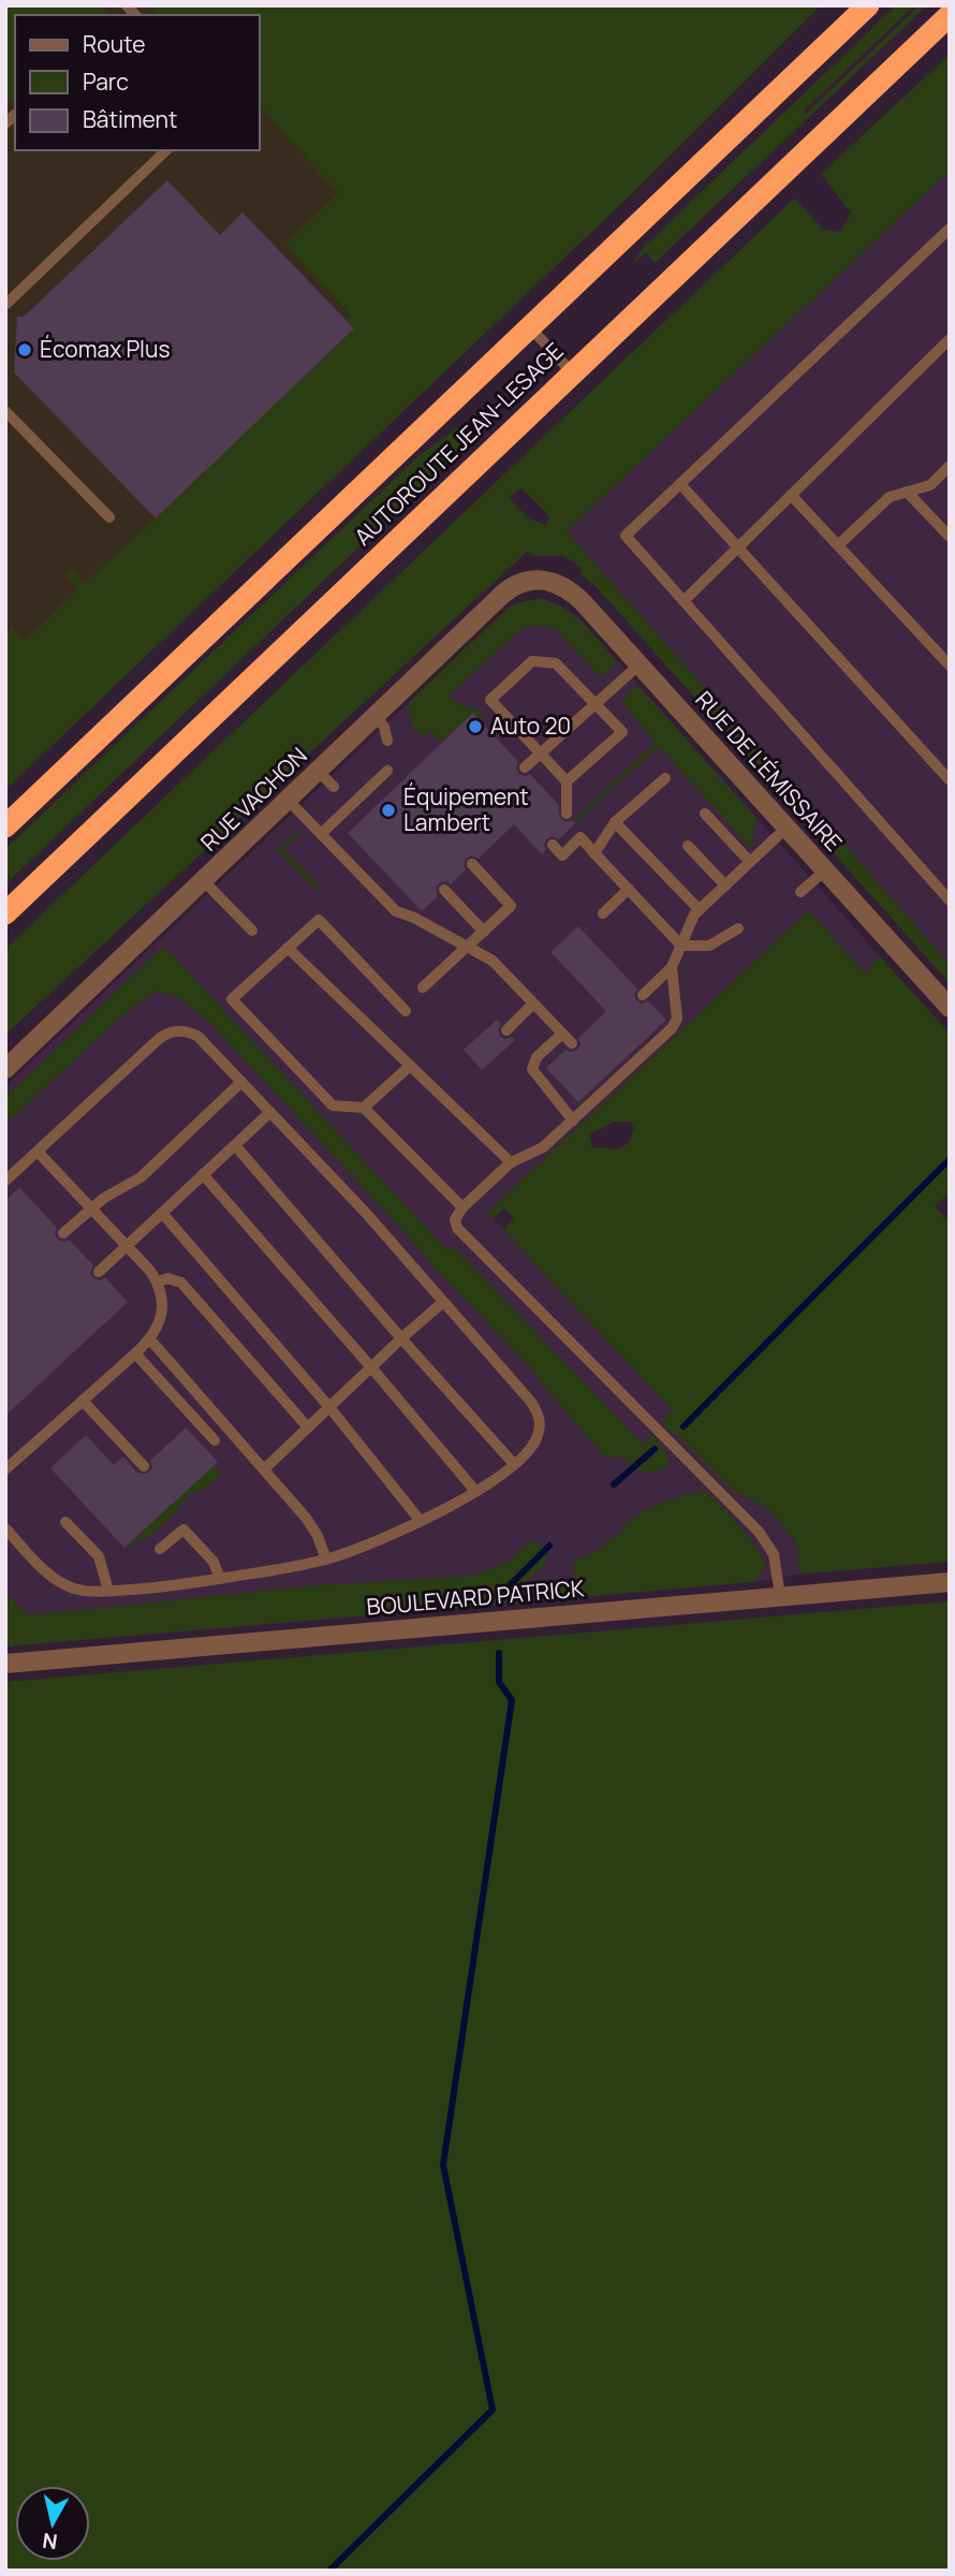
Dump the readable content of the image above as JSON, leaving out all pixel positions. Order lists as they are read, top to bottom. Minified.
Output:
{"streets":{"highway":["AUTOROUTE JEAN-LESAGE"],"street":["RUE DE L'ÉMISSAIRE","RUE VACHON","BOULEVARD PATRICK"]},"crossings":[["RUE DE L'ÉMISSAIRE","RUE VACHON"]],"places":["Écomax Plus","Auto 20","Équipement Lambert"],"legend":["Route","Parc","Bâtiment"],"north":"bottom"}
